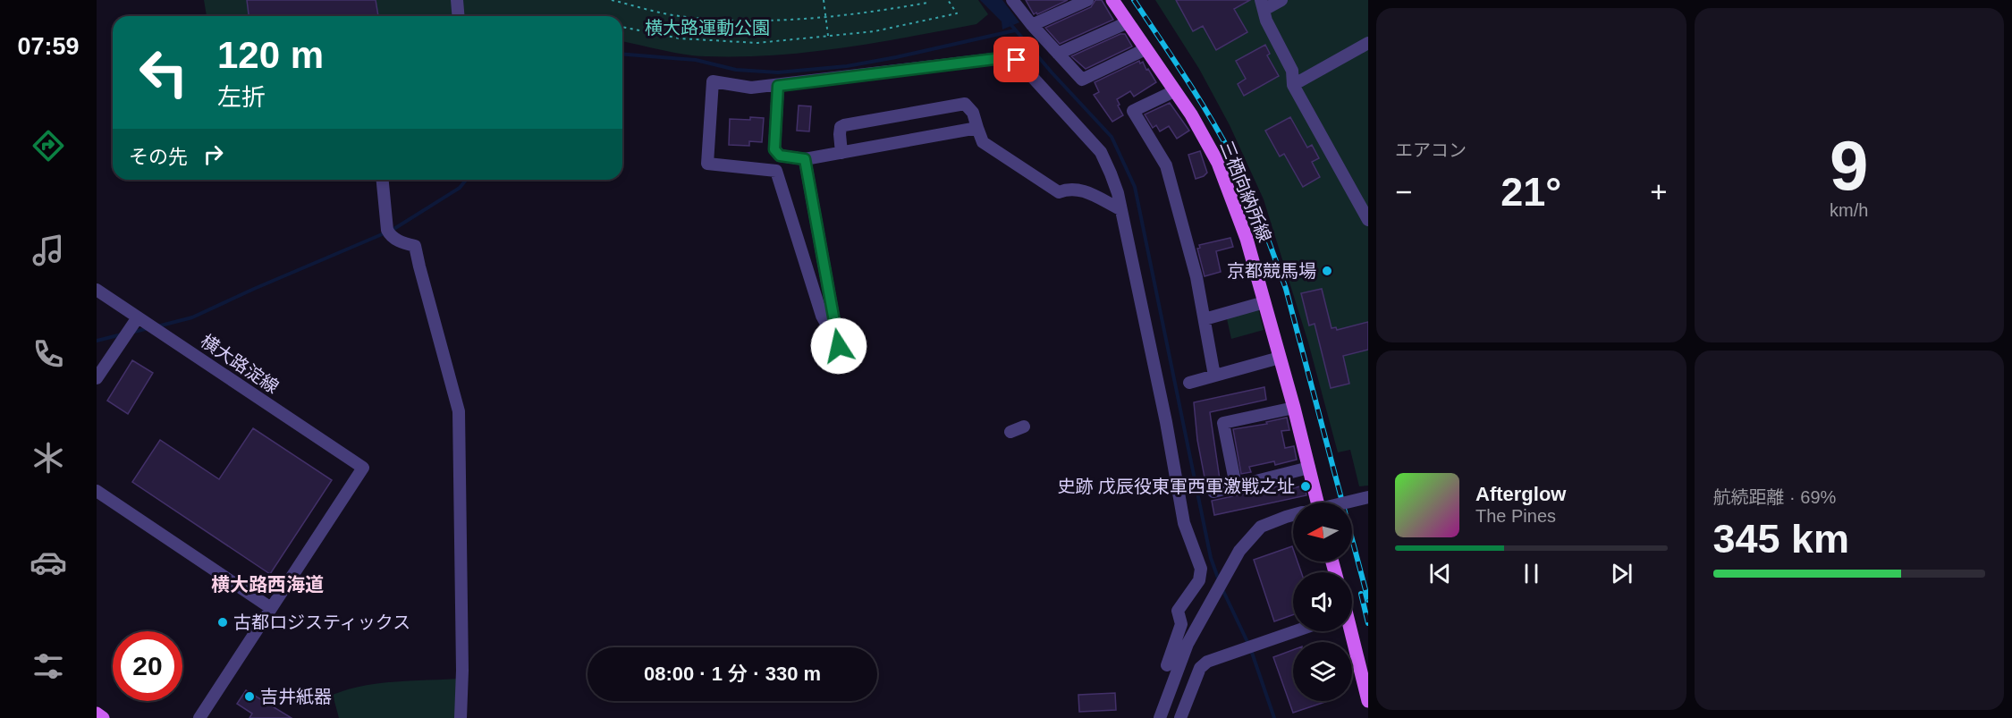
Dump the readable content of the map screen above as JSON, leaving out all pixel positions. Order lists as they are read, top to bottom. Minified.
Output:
{"streets":{"main road":["三栖向納所線"],"street":["横大路淀線"]},"districts":["横大路西海道"],"parks":["横大路運動公園"],"places":["京都競馬場","史跡 戊辰役東軍西軍激戦之址","古都ロジスティックス","吉井紙器"],"north":"left","page":{"tabs":"07:59","tile":["エアコン",["9","km/h"],["航続距離 · 69%","345 km"]],"turn":["120 m","左折"],"then":"その先","heat":["−","21°","+"],"song":["Afterglow","The Pines"],"limit":"20","trip":"08:00 · 1 分 · 330 m"}}
